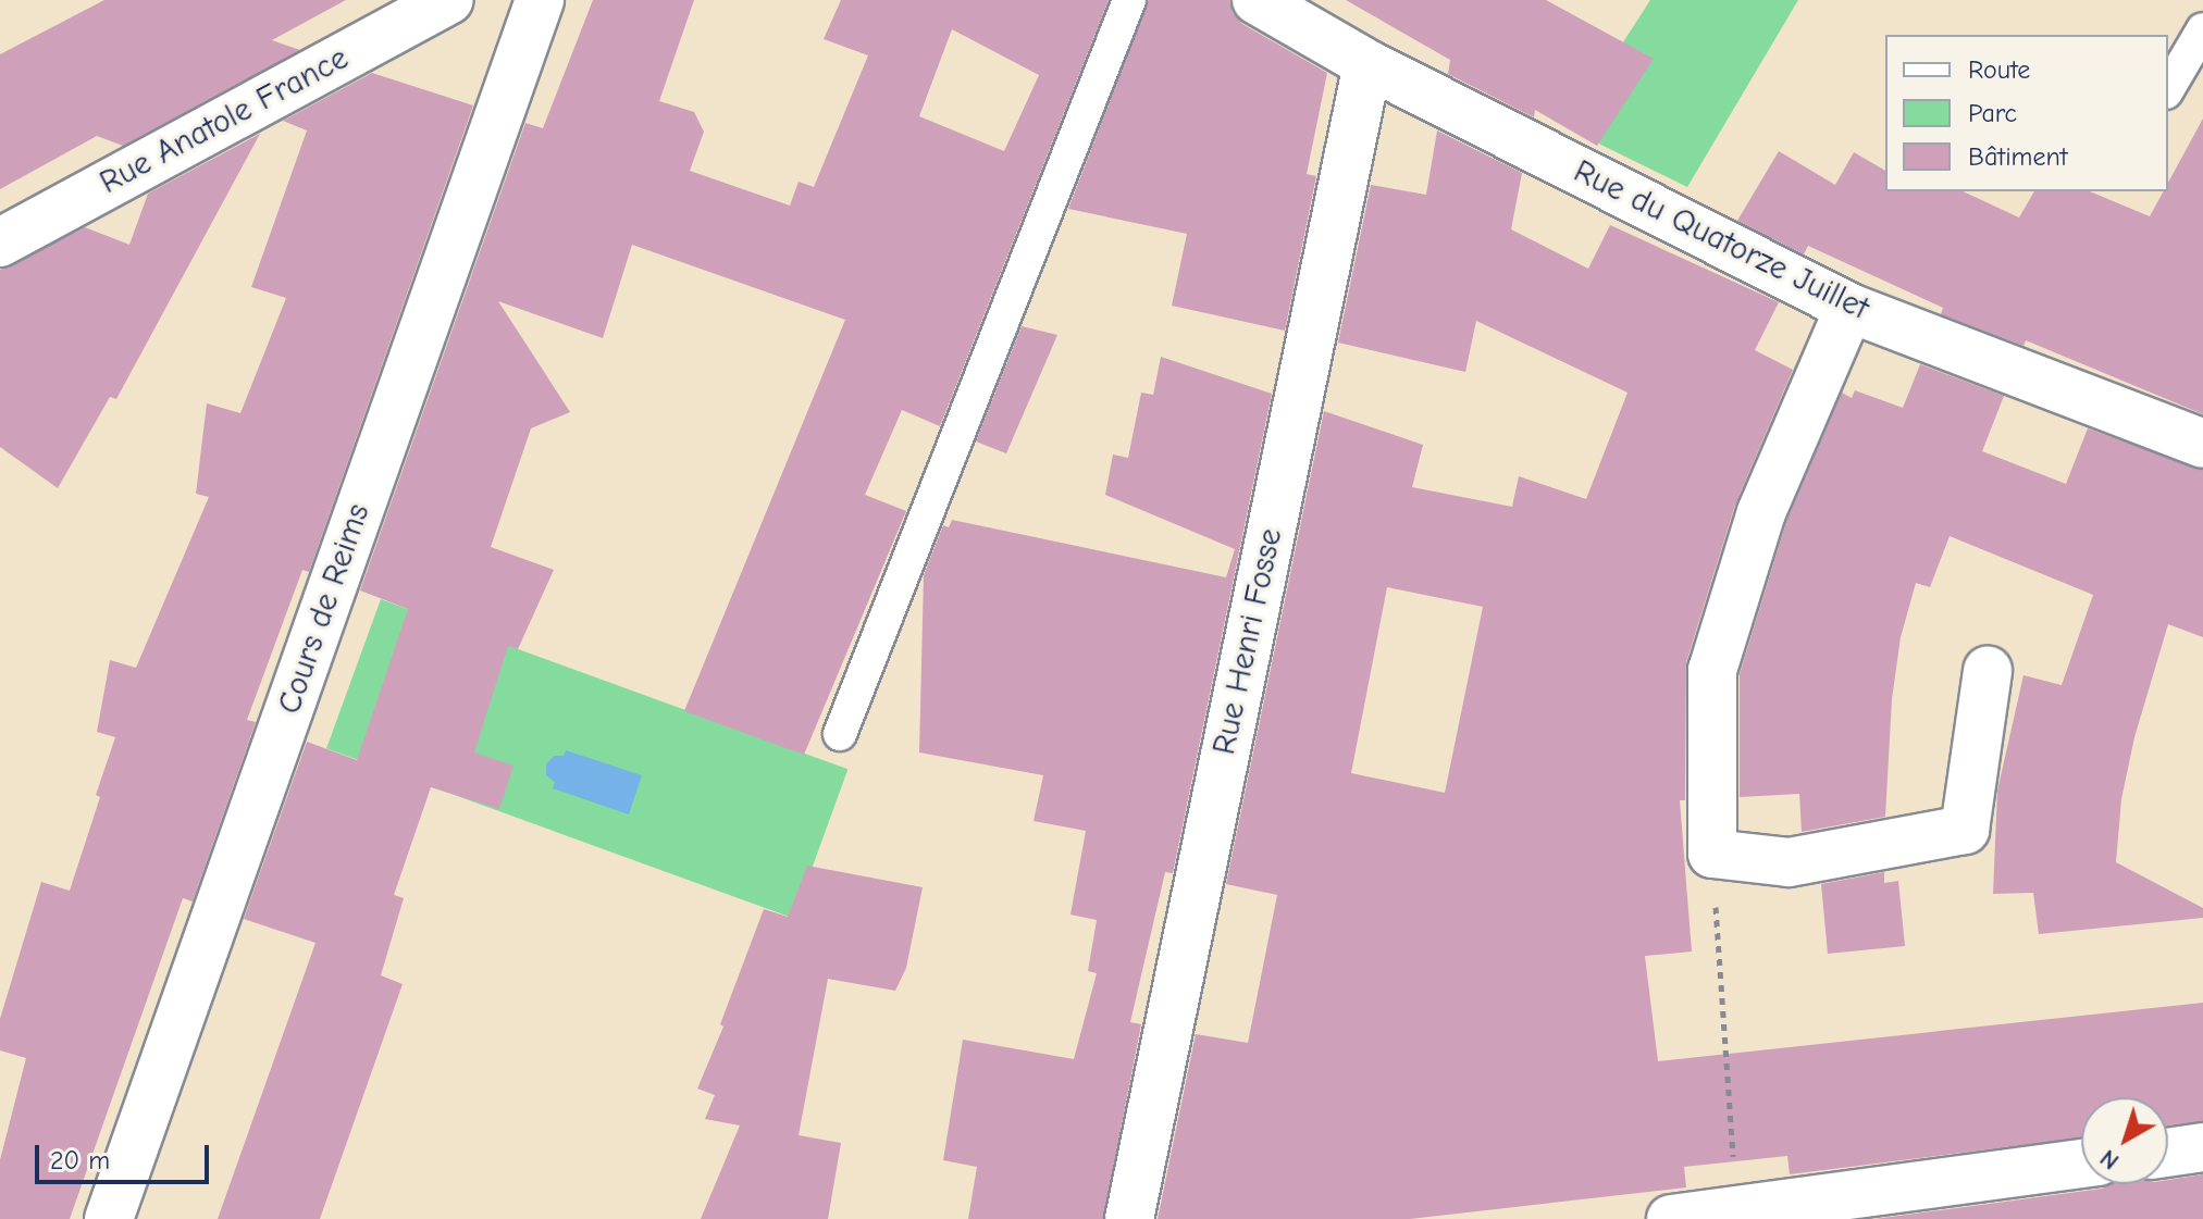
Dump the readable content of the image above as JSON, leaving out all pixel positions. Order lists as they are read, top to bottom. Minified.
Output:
{"streets":{"street":["Rue Anatole France","Rue du Quatorze Juillet","Cours de Reims","Rue Henri Fosse"]},"crossings":[["Rue du Quatorze Juillet","Rue Henri Fosse"]],"legend":["Route","Parc","Bâtiment"],"scale_bar":"20 m","north":"bottom left"}
